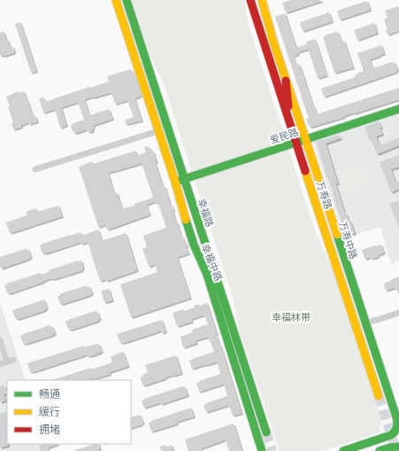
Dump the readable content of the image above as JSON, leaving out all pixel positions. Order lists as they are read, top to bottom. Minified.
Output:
{"streets":{"main road":["爱民路","万寿路","幸福路","万寿中路","幸福中路"]},"crossings":[["爱民路","万寿路"],["爱民路","幸福路"],["爱民路","万寿中路"],["爱民路","幸福中路"]],"parks":["幸福林带"],"legend":["畅通","缓行","拥堵"]}
